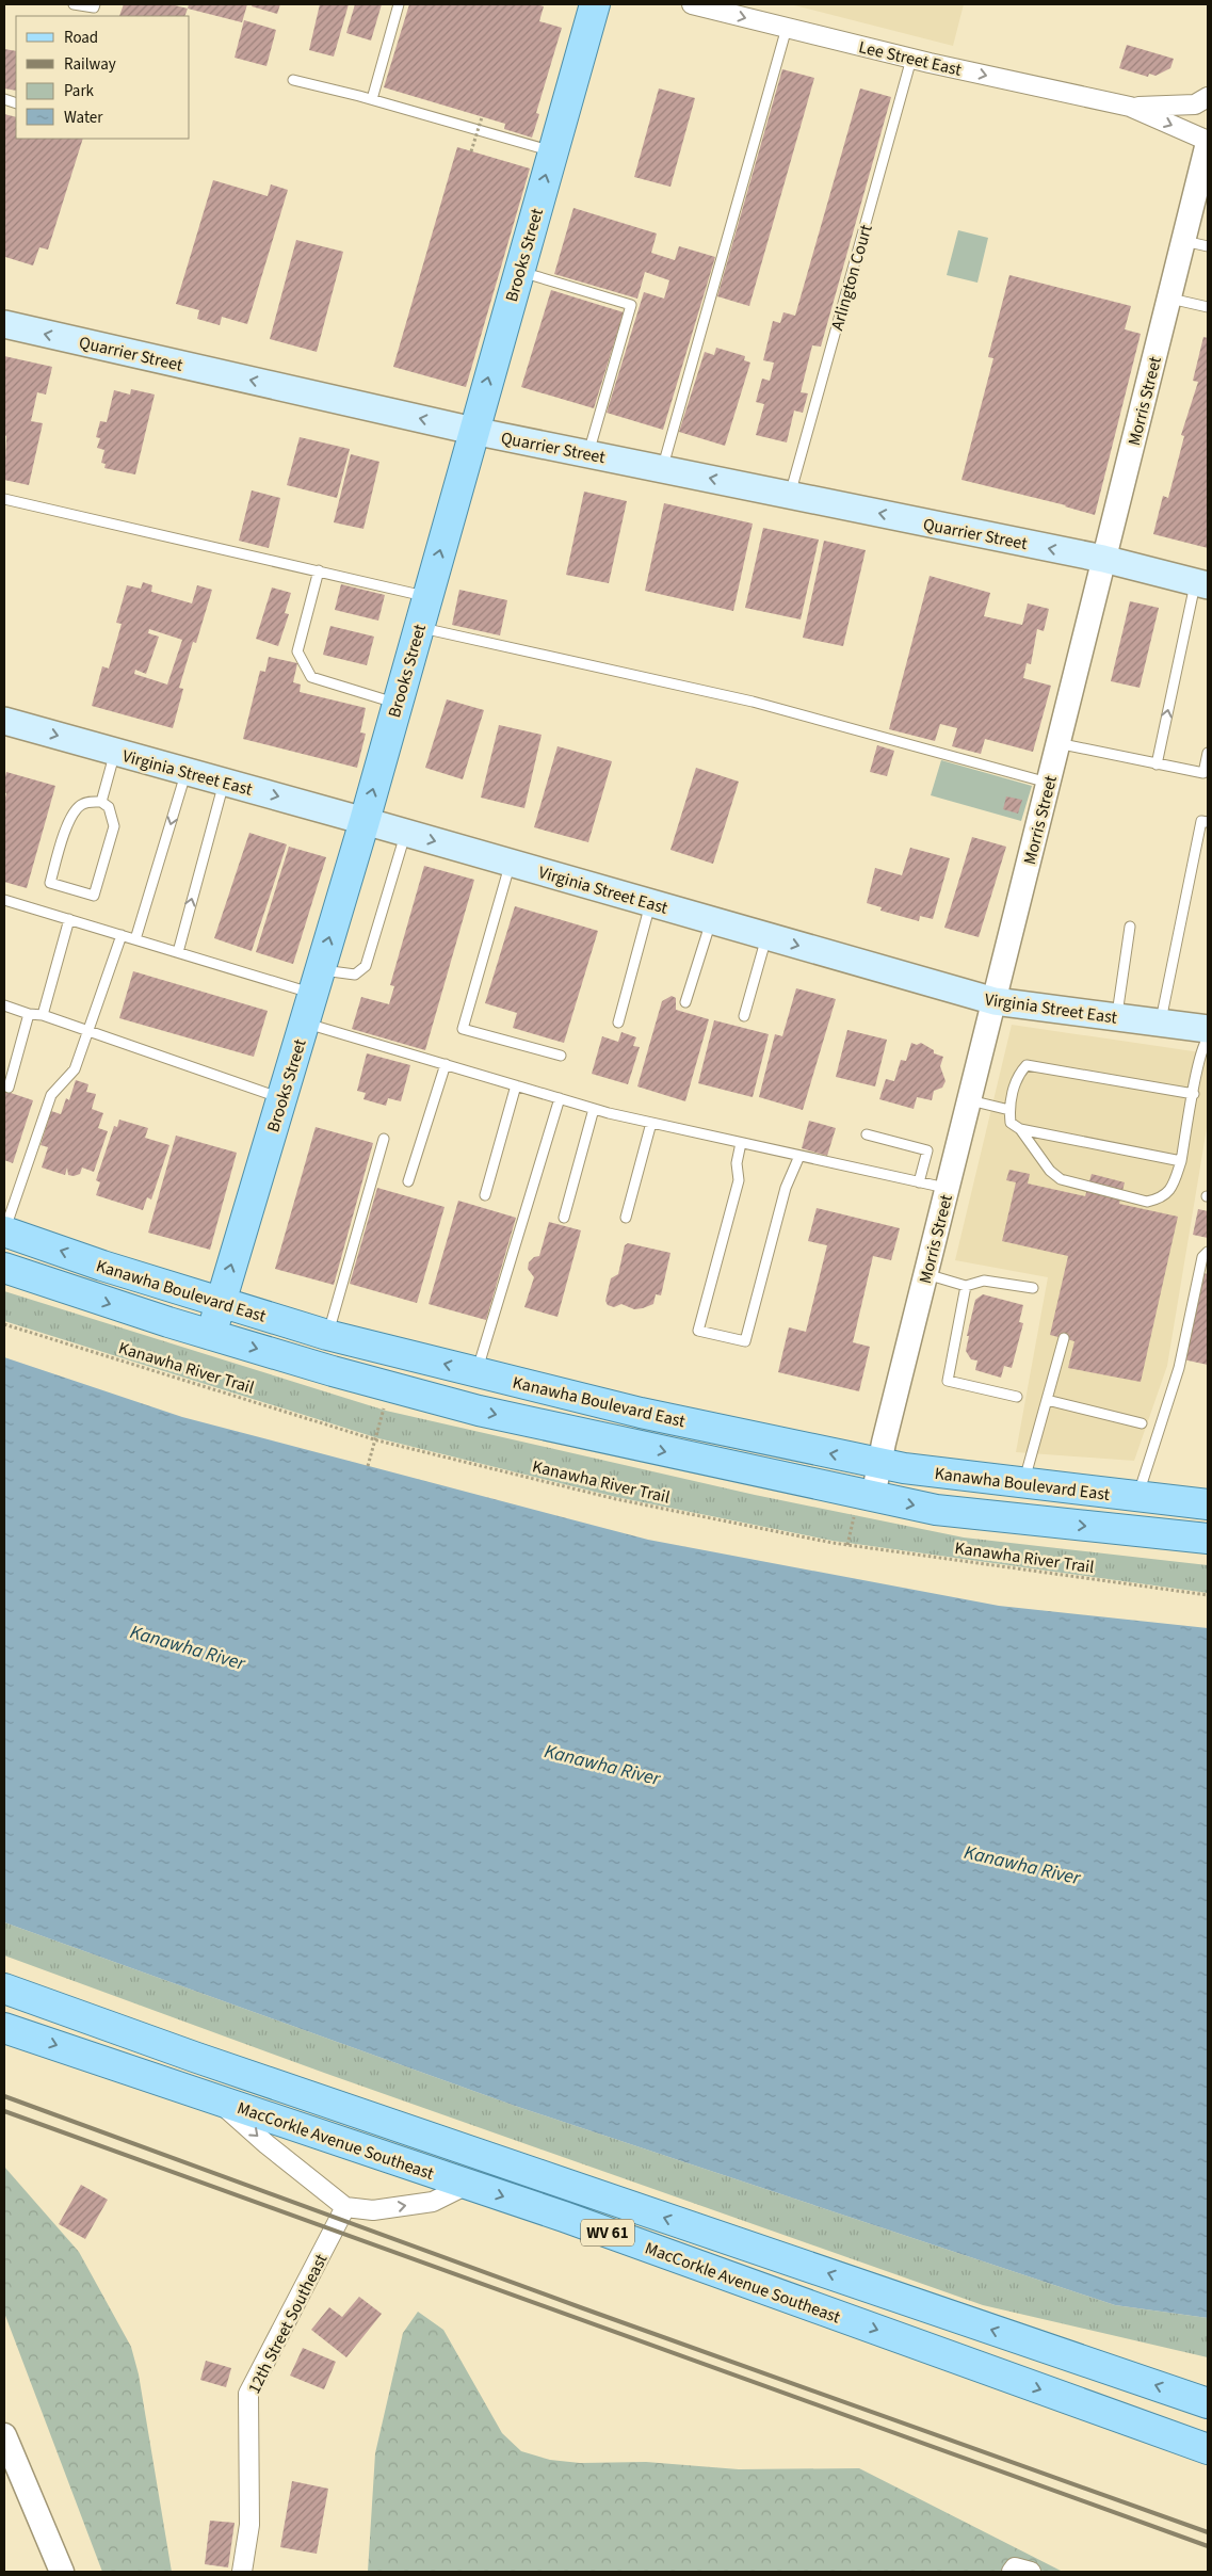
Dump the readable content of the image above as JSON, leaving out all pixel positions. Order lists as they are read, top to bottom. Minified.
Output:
{"streets":{"main road":["Brooks Street","Quarrier Street","Virginia Street East","Kanawha Boulevard East","MacCorkle Avenue Southeast","WV 61"],"street":["Lee Street East","Morris Street","12th Street Southeast"],"lane":["Arlington Court"],"path":["Kanawha River Trail"]},"crossings":[["Lee Street East","Arlington Court"],["Lee Street East","Morris Street"],["Brooks Street","Quarrier Street"],["Brooks Street","Virginia Street East"],["Brooks Street","Kanawha Boulevard East"],["Arlington Court","Quarrier Street"],["Quarrier Street","Morris Street"],["Morris Street","Virginia Street East"],["Morris Street","Kanawha Boulevard East"]],"one_way":["Lee Street East","Brooks Street","Quarrier Street","Virginia Street East"],"water":["Kanawha River"],"legend":["Road","Railway","Park","Water"]}
